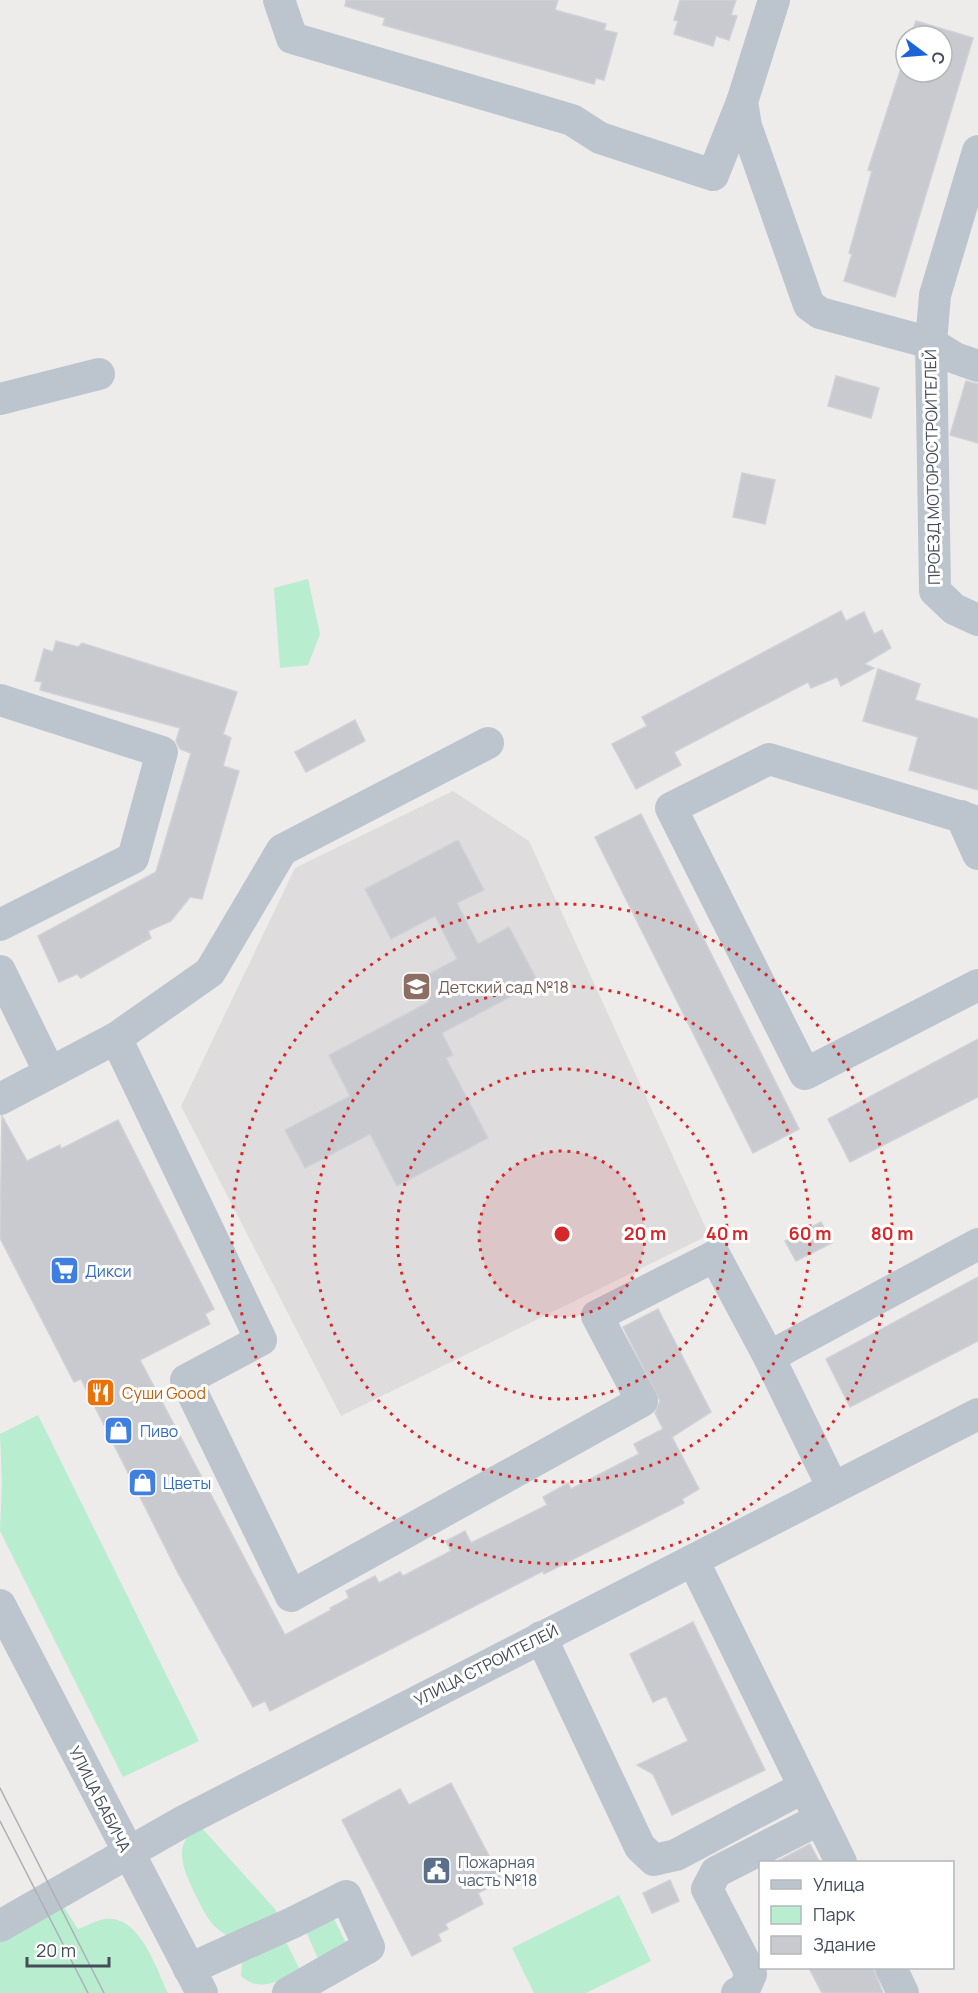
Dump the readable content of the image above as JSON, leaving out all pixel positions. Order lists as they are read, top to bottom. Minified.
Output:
{"streets":{"street":["ПРОЕЗД МОТОРОСТРОИТЕЛЕЙ","УЛИЦА СТРОИТЕЛЕЙ","УЛИЦА БАБИЧА"]},"crossings":[["УЛИЦА СТРОИТЕЛЕЙ","УЛИЦА БАБИЧА"]],"places":{"school or university":["Детский сад №18"],"supermarket":["Дикси"],"restaurant":["Суши Good"],"shop":["Пиво","Цветы"],"public building":["Пожарная часть №18"]},"legend":["Улица","Парк","Здание"],"scale_bar":"20 m","north":"right","rings":["20 m","40 m","60 m","80 m"]}
